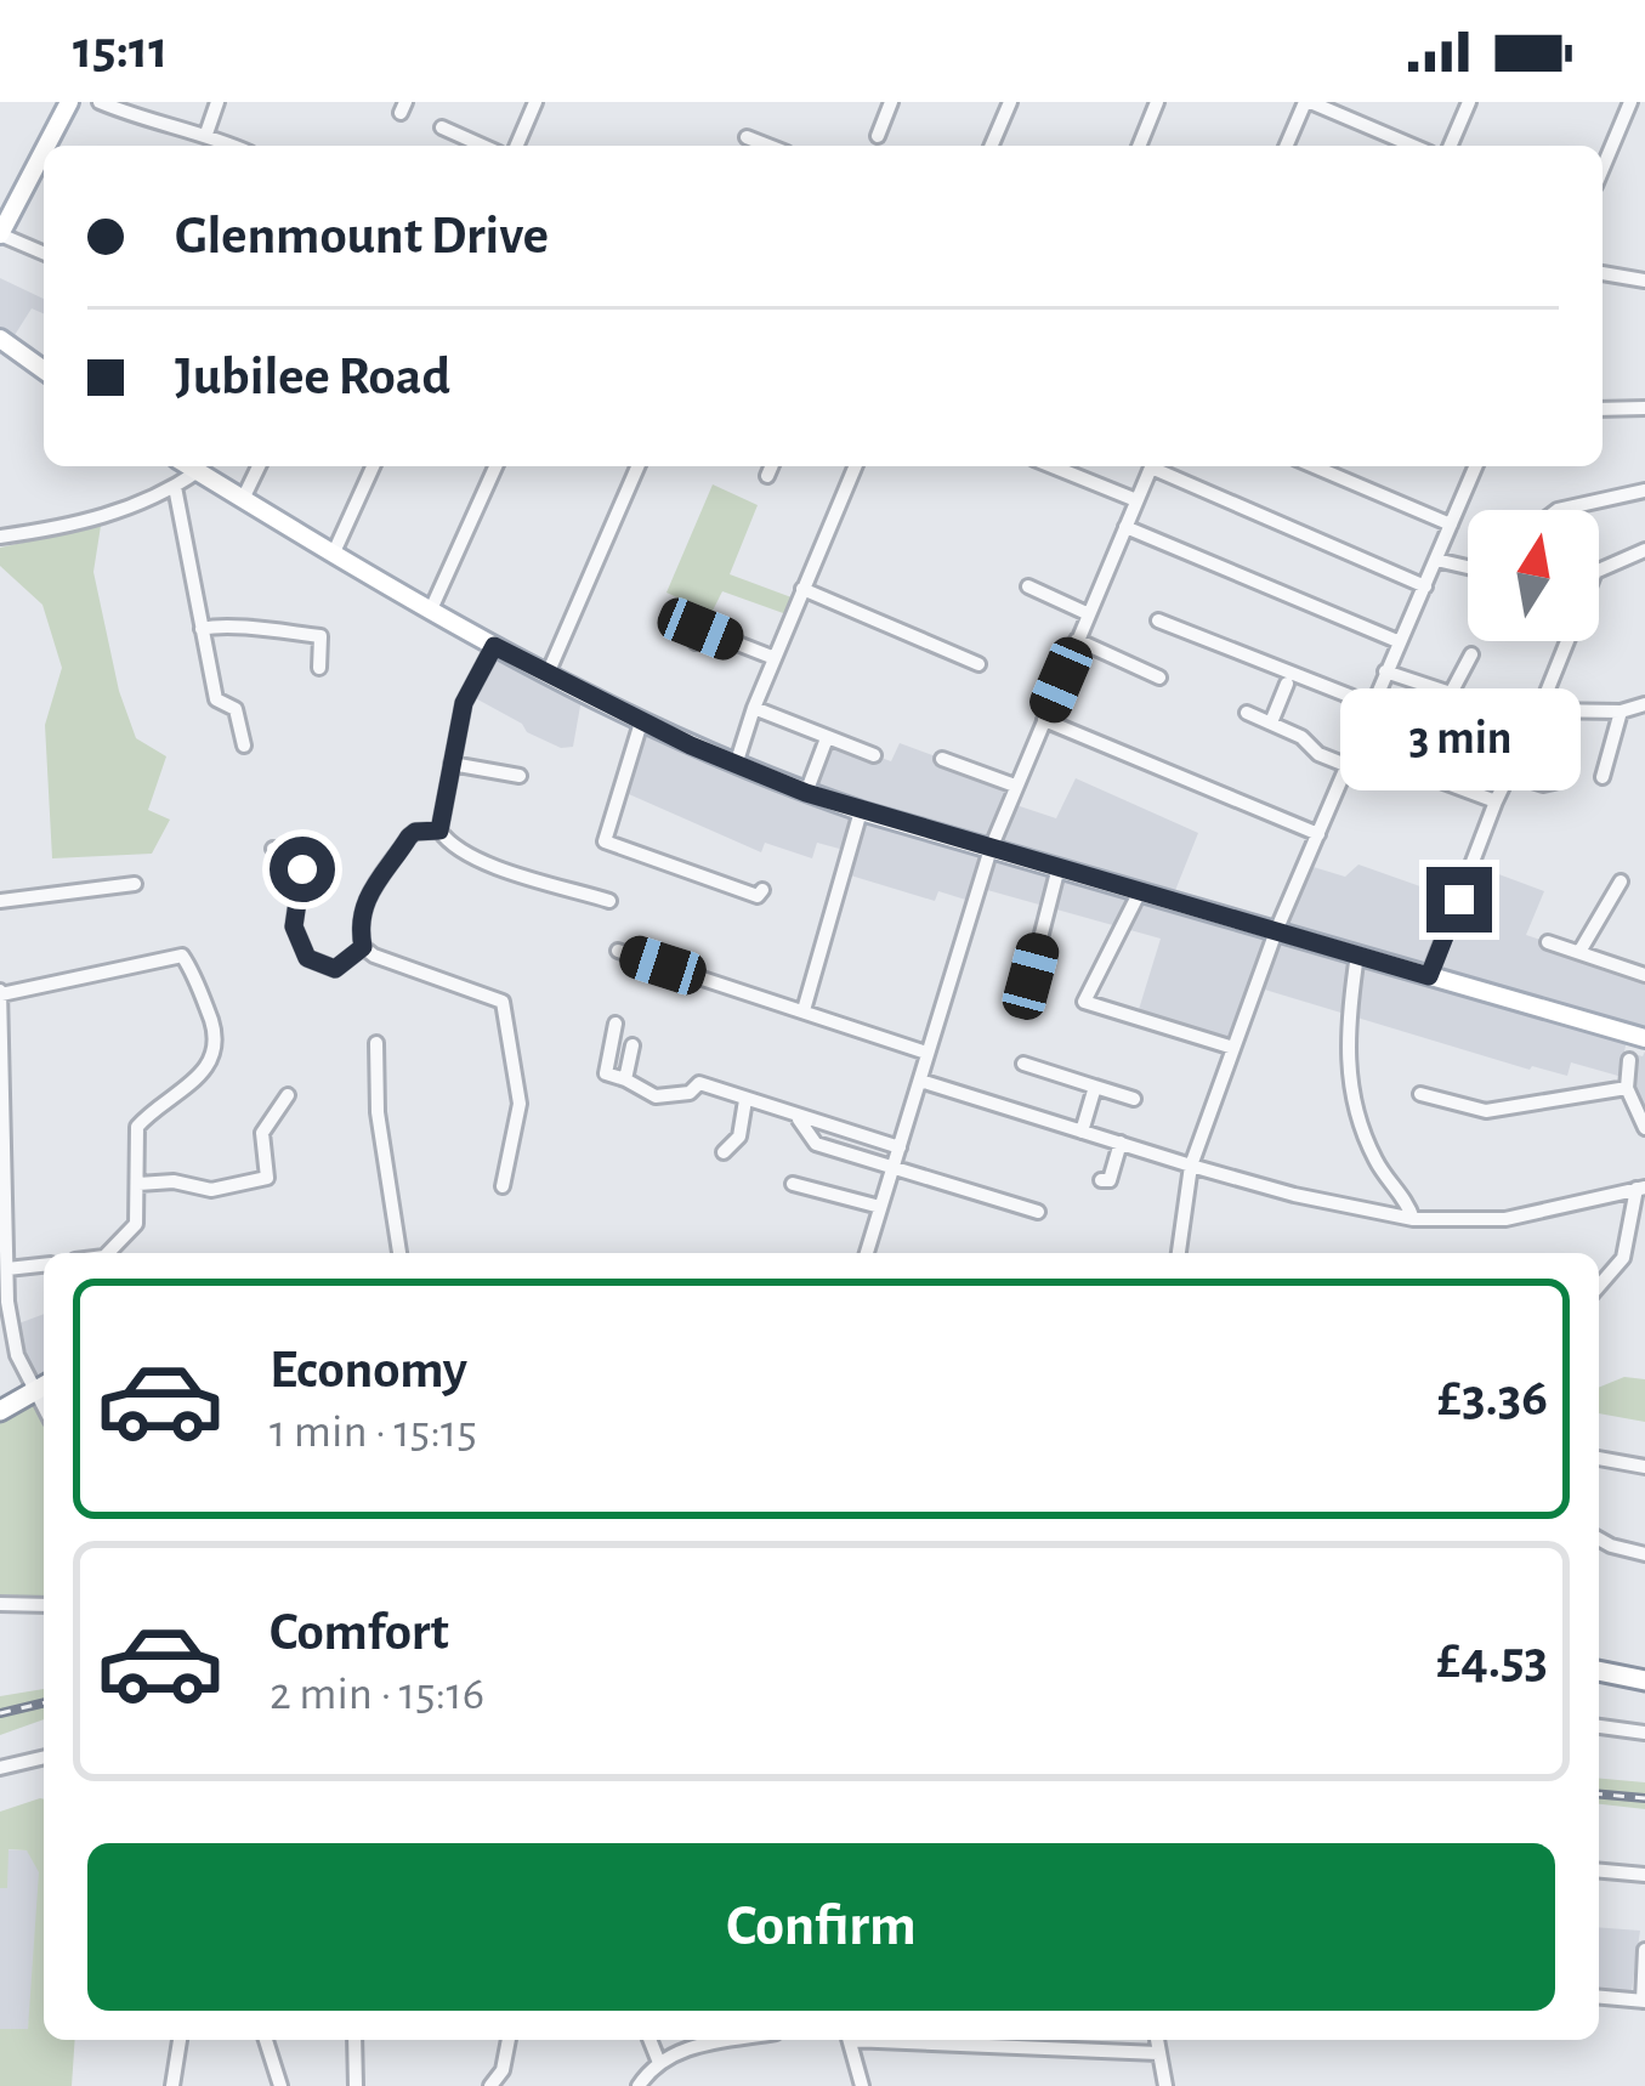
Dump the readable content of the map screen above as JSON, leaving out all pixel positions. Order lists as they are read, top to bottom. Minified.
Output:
{"north":"top","page":{"status":"15:11","banner":["Glenmount Drive","Jubilee Road"],"bubble":"3 min","list":[{"name":"Economy","note":"1 min · 15:15","value":"£3.36"},{"name":"Comfort","note":"2 min · 15:16","value":"£4.53"}],"buttons":"Confirm"}}
